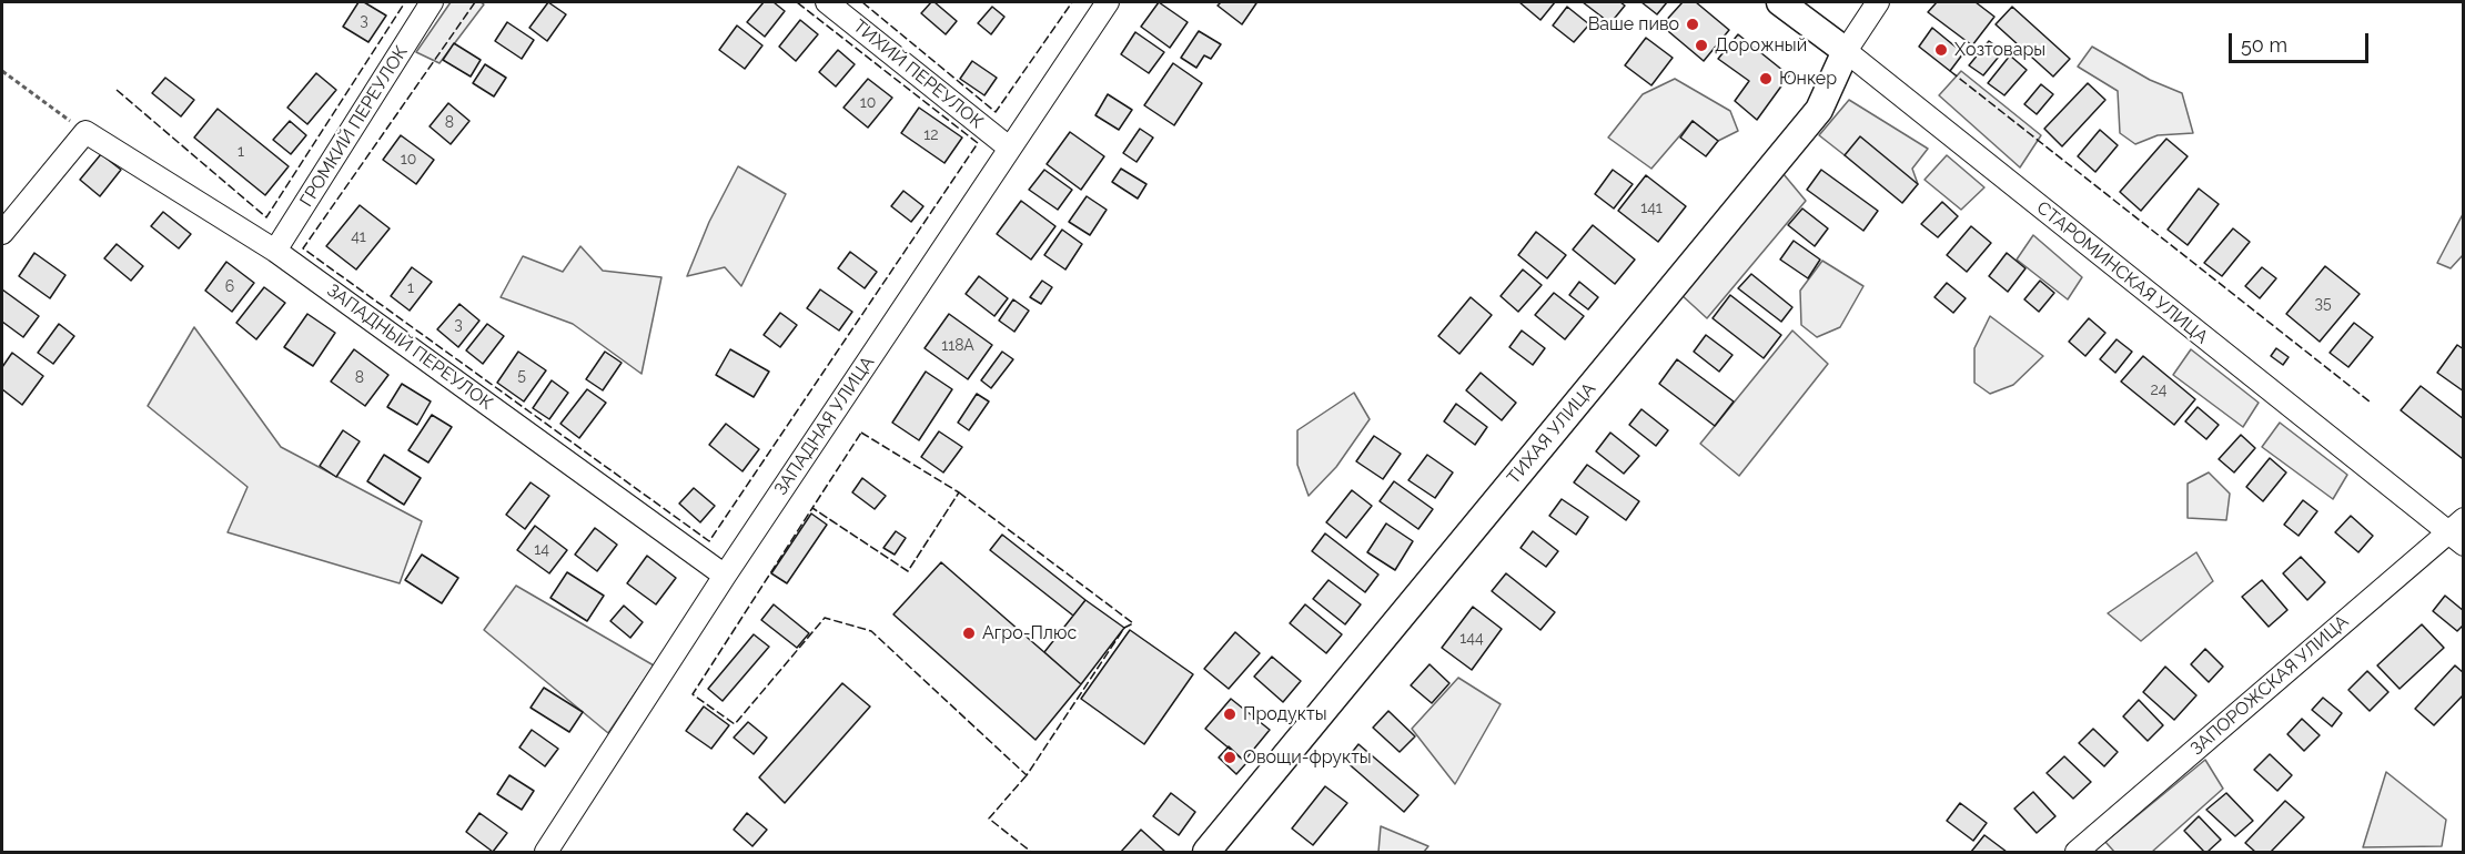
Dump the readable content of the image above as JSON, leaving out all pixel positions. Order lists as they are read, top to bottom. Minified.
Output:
{"streets":{"main road":["СТАРОМИНСКАЯ УЛИЦА","ТИХАЯ УЛИЦА"],"street":["ТИХИЙ ПЕРЕУЛОК","ГРОМКИЙ ПЕРЕУЛОК","ЗАПАДНЫЙ ПЕРЕУЛОК","ЗАПАДНАЯ УЛИЦА","ЗАПОРОЖСКАЯ УЛИЦА"]},"crossings":[["ТИХИЙ ПЕРЕУЛОК","ЗАПАДНАЯ УЛИЦА"],["ГРОМКИЙ ПЕРЕУЛОК","ЗАПАДНЫЙ ПЕРЕУЛОК"],["СТАРОМИНСКАЯ УЛИЦА","ТИХАЯ УЛИЦА"],["СТАРОМИНСКАЯ УЛИЦА","ЗАПОРОЖСКАЯ УЛИЦА"],["ЗАПАДНЫЙ ПЕРЕУЛОК","ЗАПАДНАЯ УЛИЦА"]],"places":["Ваше пиво","Дорожный","Хозтовары","Юнкер","Агро-Плюс","Продукты","Овощи-фрукты"],"house_numbers":["3","10","8","12","1","10","141","41","6","1","35","3","118А","5","8","24","14","144"],"scale_bar":"50 m"}
